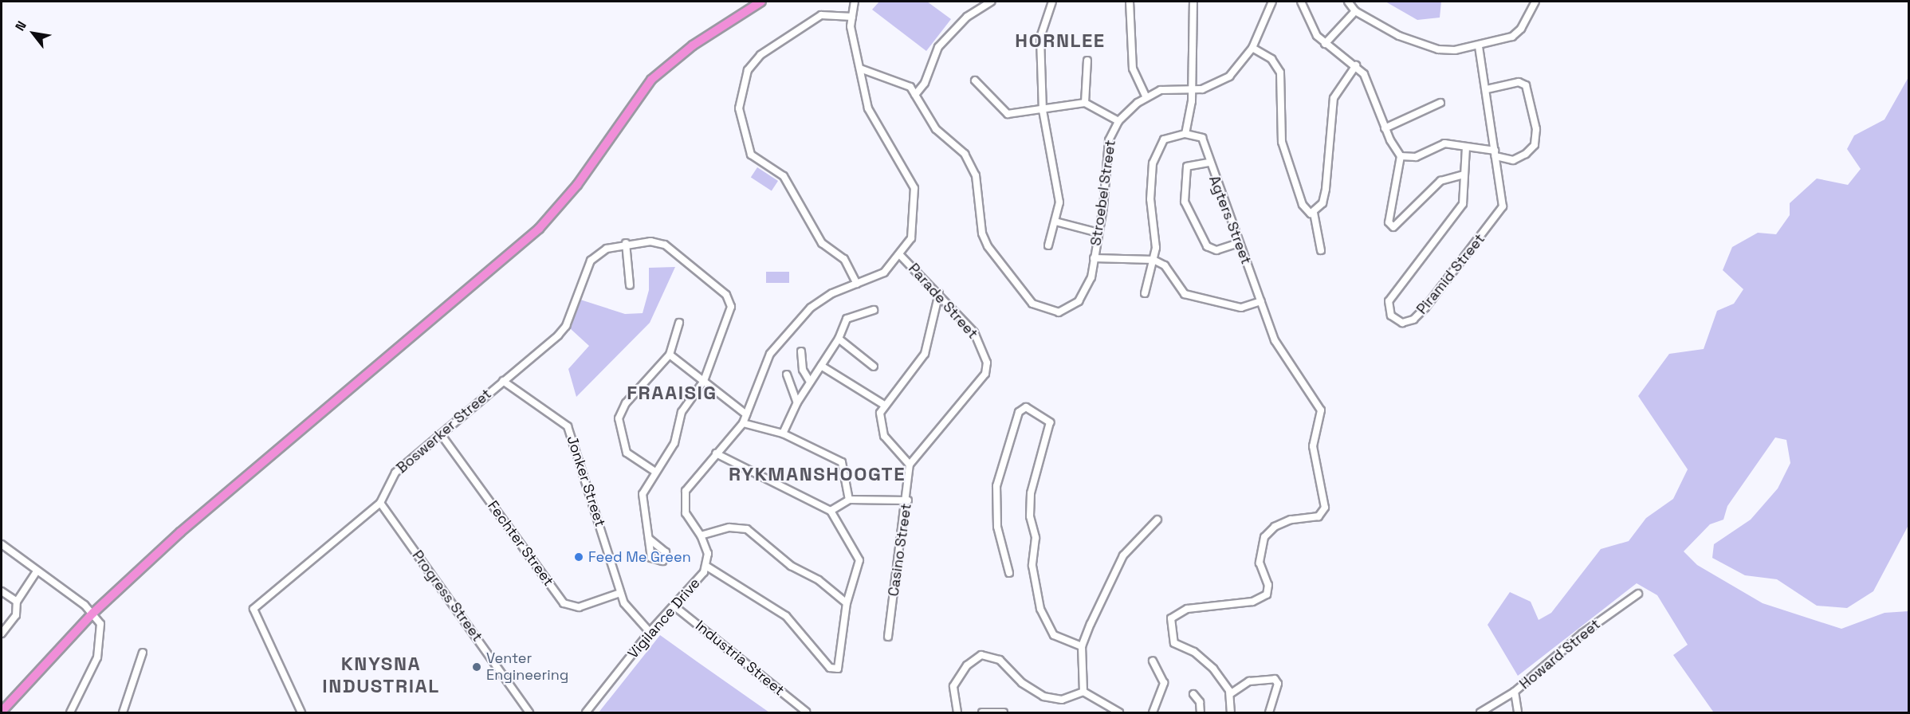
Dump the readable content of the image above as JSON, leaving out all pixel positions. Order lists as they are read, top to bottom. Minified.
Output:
{"streets":{"street":["Stroebel Street","Agters Street","Piramid Street","Parade Street","Boswerker Street","Jonker Street","Fechter Street","Casino Street","Progress Street","Vigilance Drive","Howard Street","Industria Street"]},"crossings":[["Stroebel Street","Vigilance Drive"],["Parade Street","Casino Street"],["Parade Street","Vigilance Drive"],["Boswerker Street","Jonker Street"],["Boswerker Street","Fechter Street"],["Boswerker Street","Progress Street"],["Jonker Street","Fechter Street"],["Jonker Street","Vigilance Drive"],["Vigilance Drive","Industria Street"]],"districts":["HORNLEE","FRAAISIG","RYKMANSHOOGTE","KNYSNA INDUSTRIAL"],"places":["Feed Me Green","Venter Engineering"],"north":"top left"}
